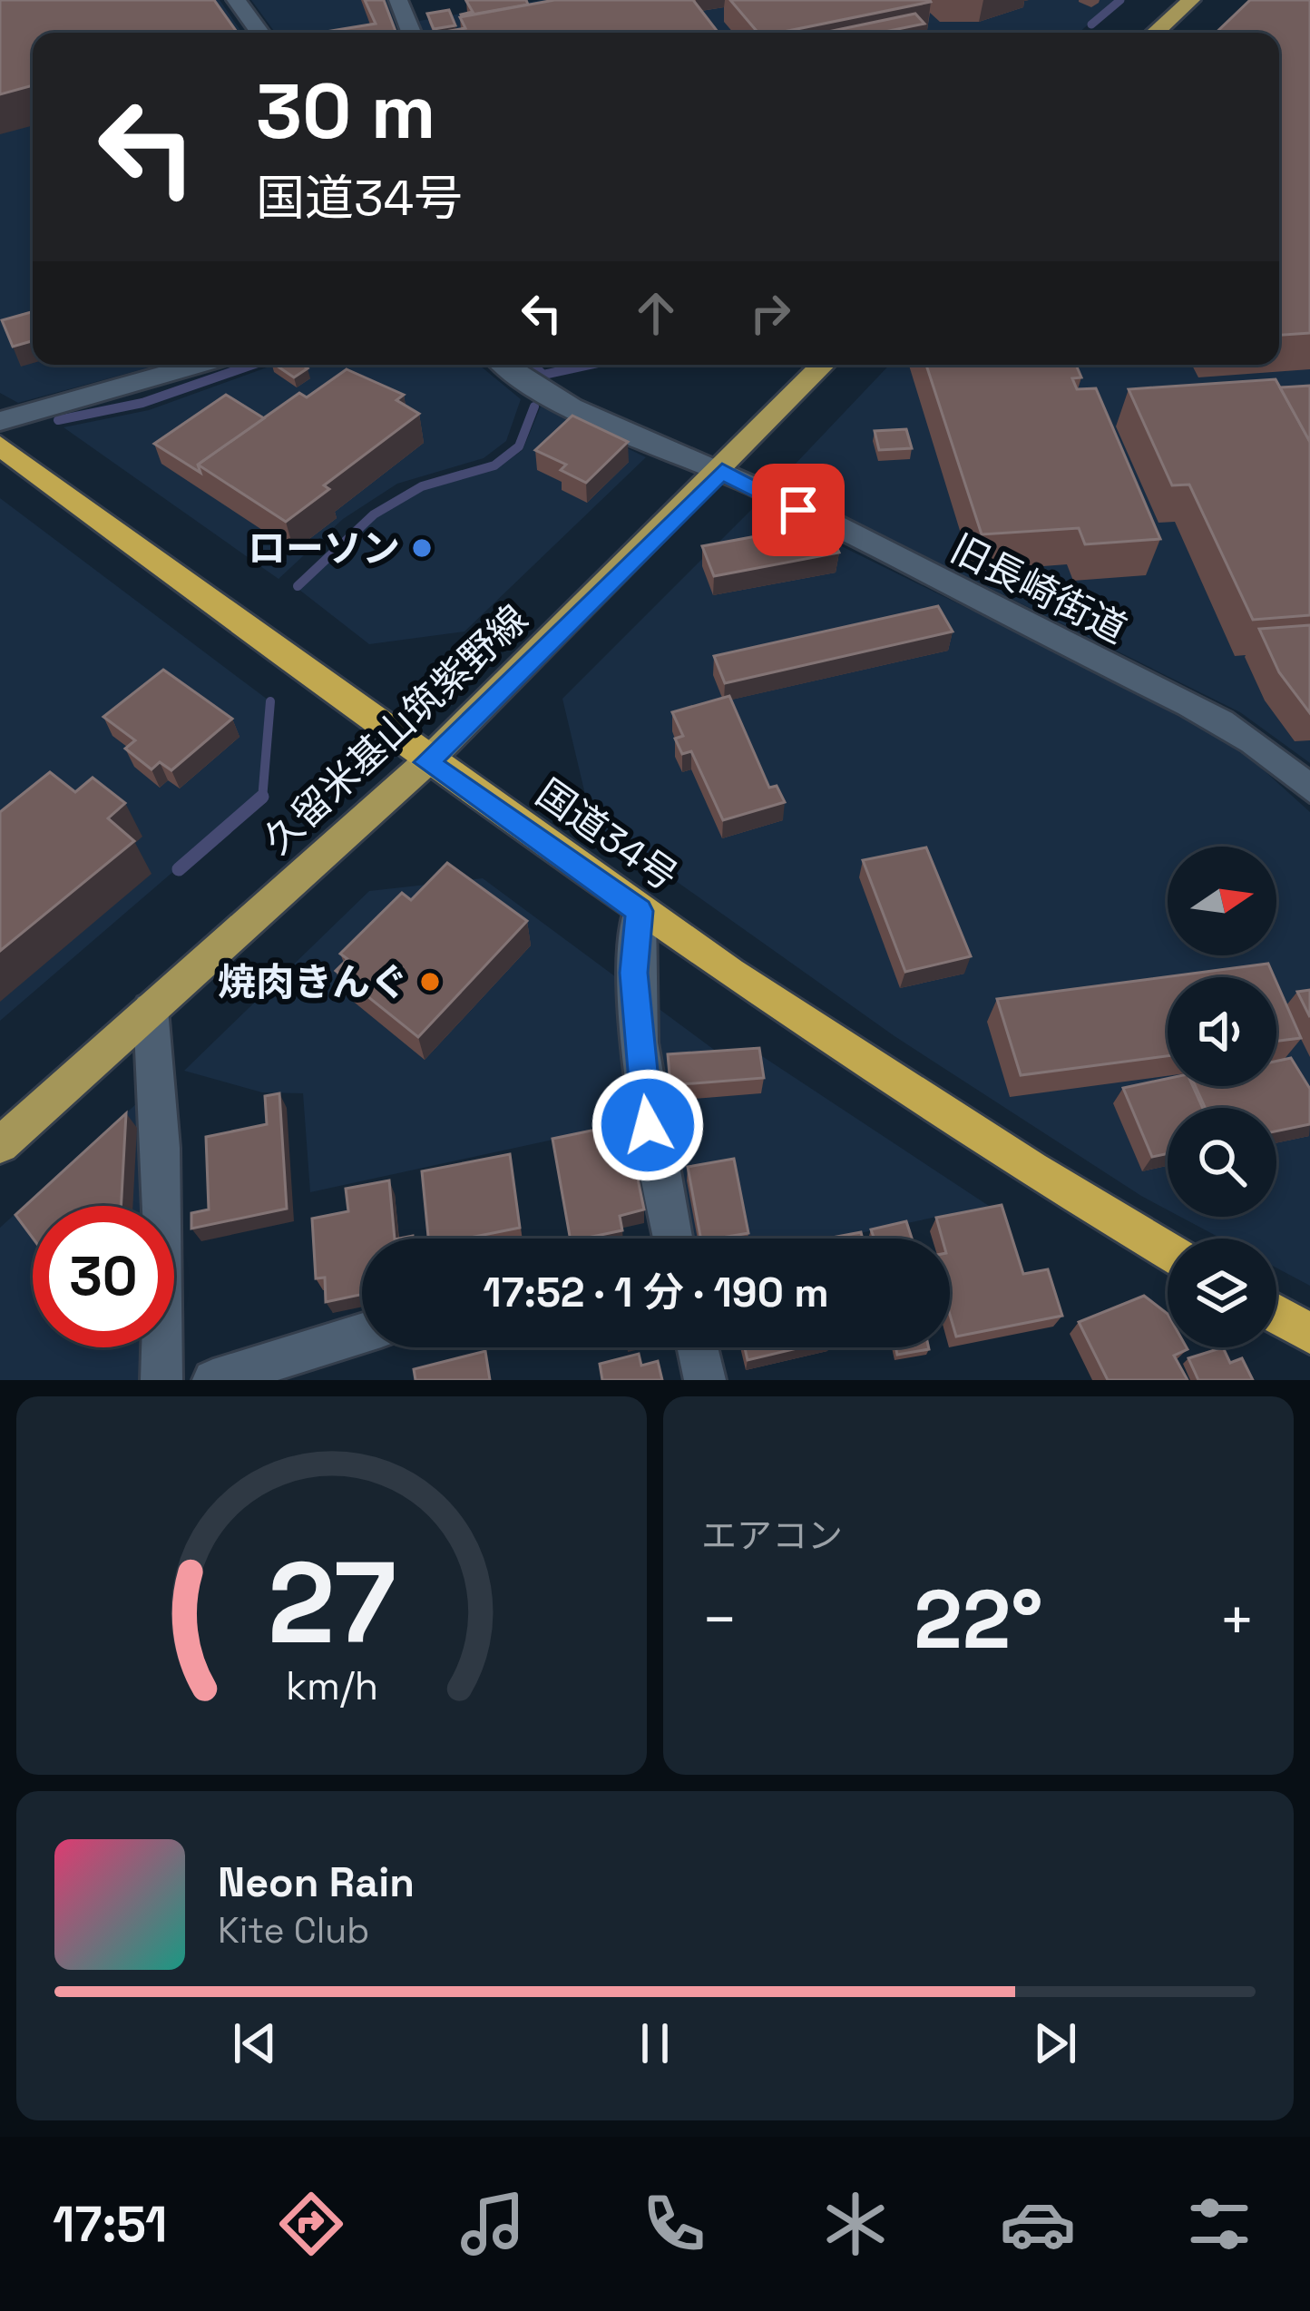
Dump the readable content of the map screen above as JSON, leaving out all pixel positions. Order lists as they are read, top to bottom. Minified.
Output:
{"streets":{"highway":["国道34号"],"main road":["久留米基山筑紫野線"],"street":["旧長崎街道"]},"crossings":[["旧長崎街道","久留米基山筑紫野線"],["久留米基山筑紫野線","国道34号"]],"places":["ローソン","焼肉きんぐ"],"north":"right","page":{"turn":["30 m","国道34号"],"limit":"30","trip":"17:52 · 1 分 · 190 m","tile":"エアコン","heat":["−","22°","+"],"song":["Neon Rain","Kite Club"],"tabs":"17:51","gauge":["27","km/h"]}}
